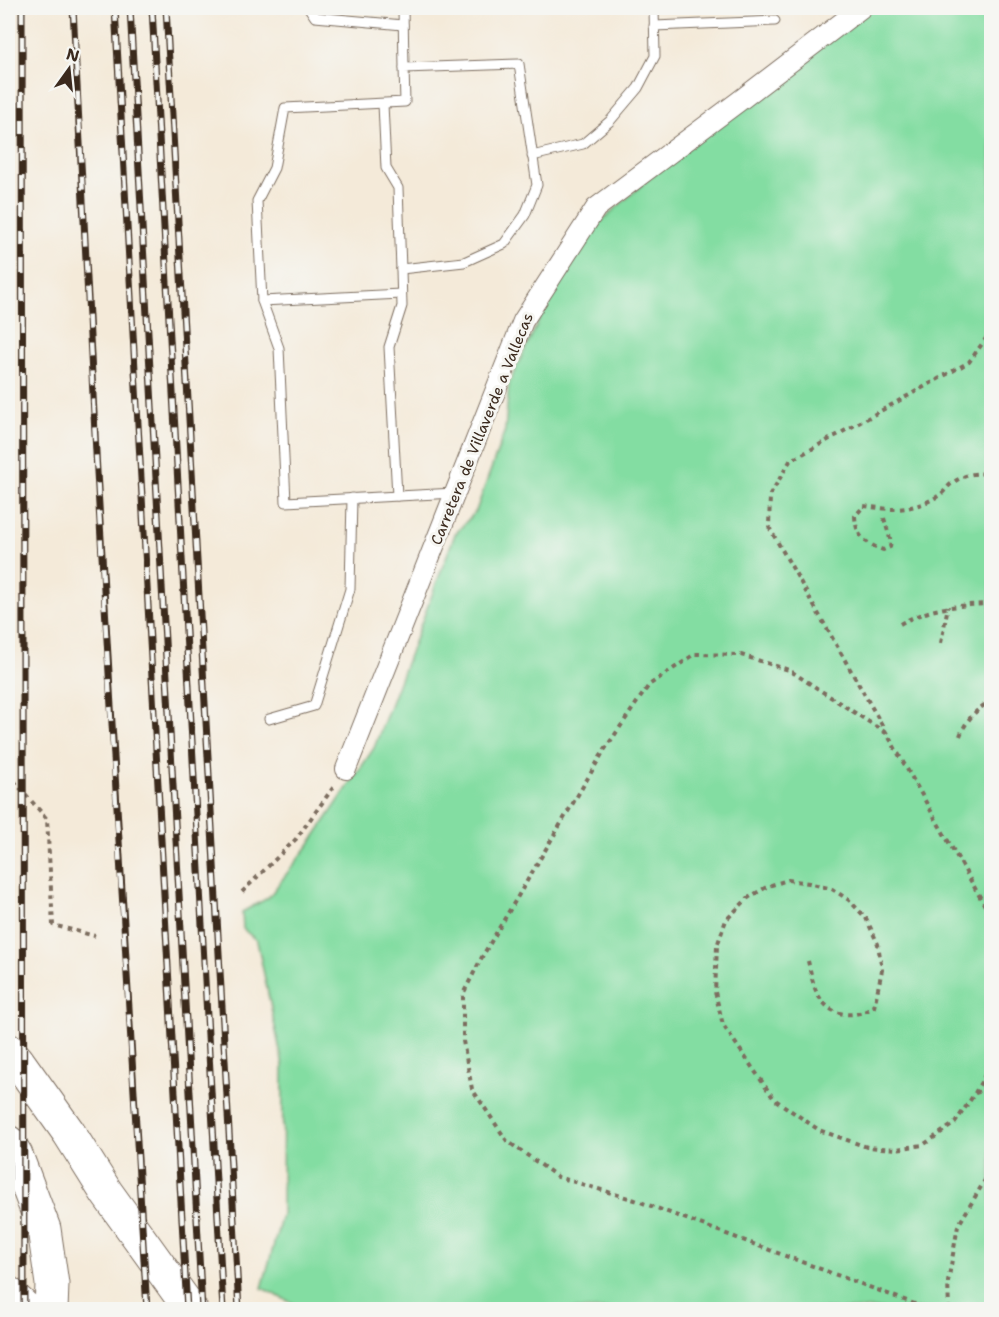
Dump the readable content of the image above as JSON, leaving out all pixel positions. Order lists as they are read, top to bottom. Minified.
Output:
{"streets":{"street":["Carretera de Villaverde a Vallecas"]},"north":"top"}
